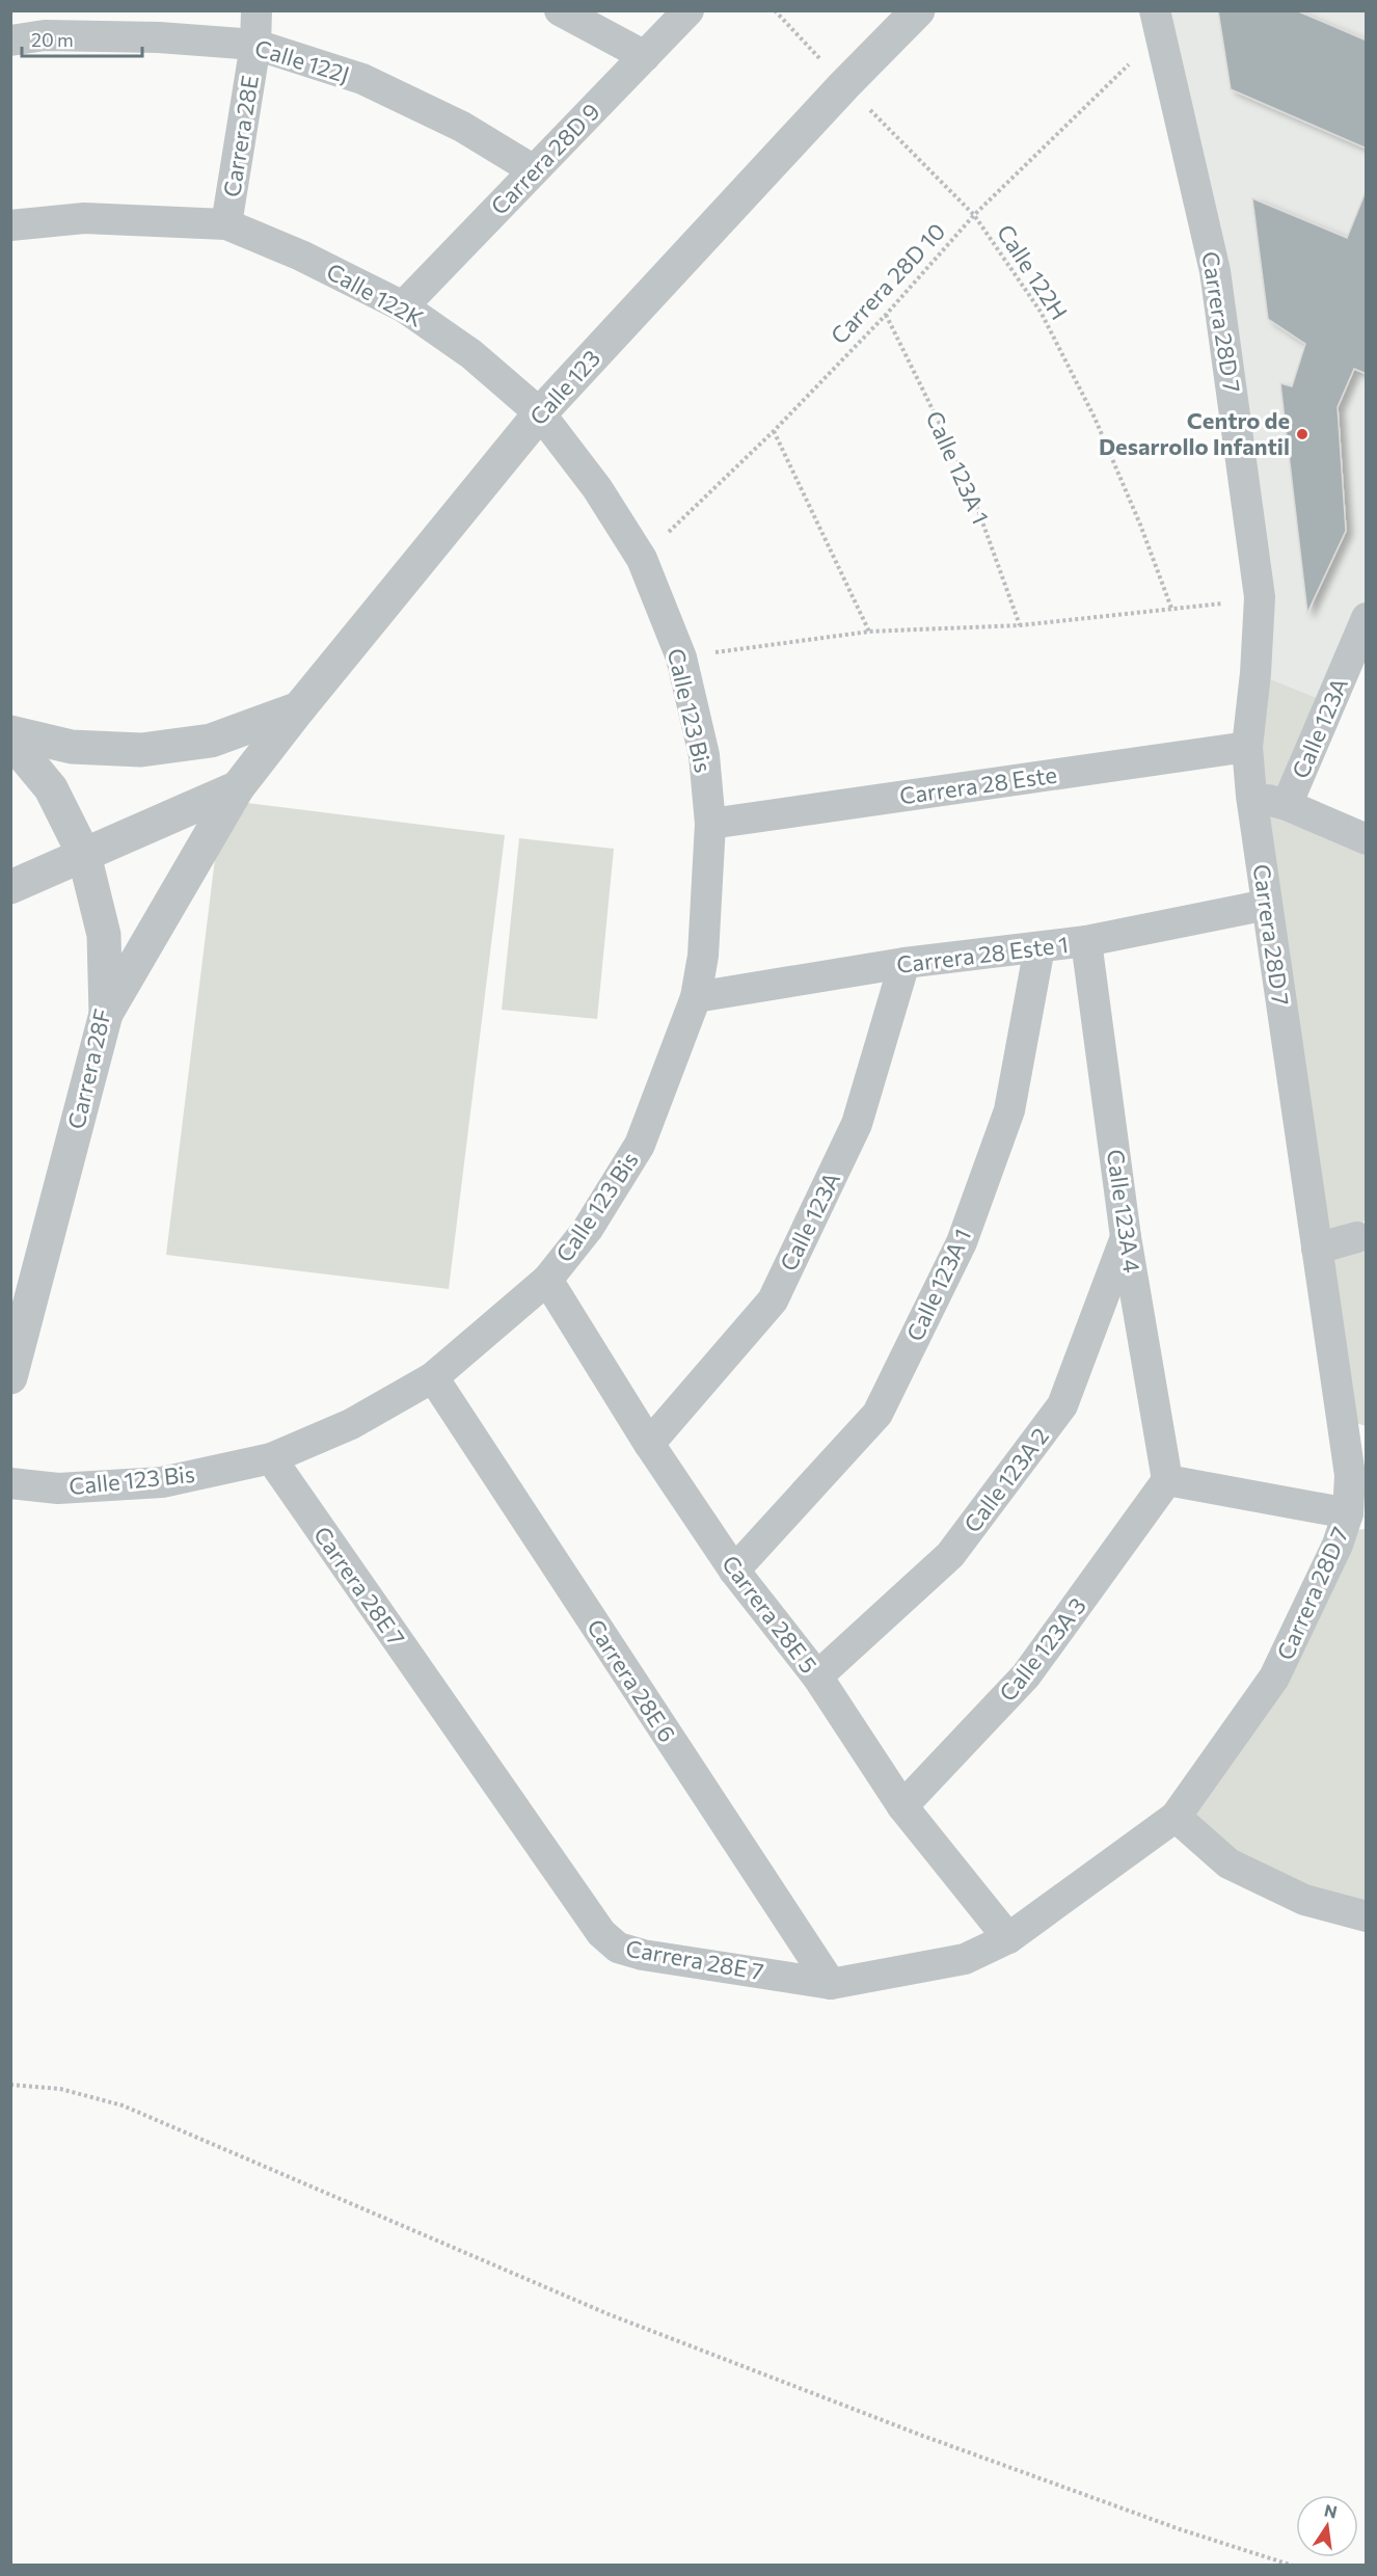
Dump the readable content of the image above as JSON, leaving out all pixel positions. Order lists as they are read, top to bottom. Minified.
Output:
{"streets":{"street":["Calle 122J","Carrera 28E","Carrera 28D 9","Calle 122K","Carrera 28D 7","Calle 123","Calle 123A 1","Calle 123 Bis","Calle 123A","Carrera 28 Este","Carrera 28 Este 1","Carrera 28F","Calle 123A 4","Calle 123A 2","Carrera 28E 7","Carrera 28E 5","Calle 123A 3","Carrera 28E 6"],"path":["Calle 122H","Carrera 28D 10"]},"crossings":[["Calle 122J","Carrera 28E"],["Calle 122J","Carrera 28D 9"],["Carrera 28E","Calle 122K"],["Carrera 28D 9","Calle 122K"],["Calle 122H","Carrera 28D 10"],["Calle 122H","Calle 123"],["Carrera 28D 10","Calle 122K"],["Carrera 28D 10","Carrera 28D 7"],["Carrera 28D 10","Calle 123A 1"],["Carrera 28D 10","Calle 123 Bis"],["Calle 122K","Calle 123"],["Calle 122K","Calle 123 Bis"],["Carrera 28D 7","Carrera 28 Este"],["Carrera 28D 7","Carrera 28 Este 1"],["Carrera 28D 7","Carrera 28E 7"],["Calle 123","Carrera 28F"],["Calle 123A 1","Carrera 28 Este 1"],["Calle 123A 1","Carrera 28E 5"],["Calle 123 Bis","Carrera 28 Este"],["Calle 123 Bis","Carrera 28 Este 1"],["Calle 123 Bis","Carrera 28E 7"],["Calle 123 Bis","Carrera 28E 5"],["Calle 123 Bis","Carrera 28E 6"],["Calle 123A","Carrera 28 Este 1"],["Calle 123A","Carrera 28E 5"],["Carrera 28 Este 1","Calle 123A 4"],["Calle 123A 4","Calle 123A 2"],["Calle 123A 4","Calle 123A 3"],["Calle 123A 2","Carrera 28E 5"],["Carrera 28E 7","Carrera 28E 5"],["Carrera 28E 7","Carrera 28E 6"],["Carrera 28E 5","Calle 123A 3"]],"places":["Centro de Desarrollo Infantil"],"scale_bar":"20 m","north":"top"}
